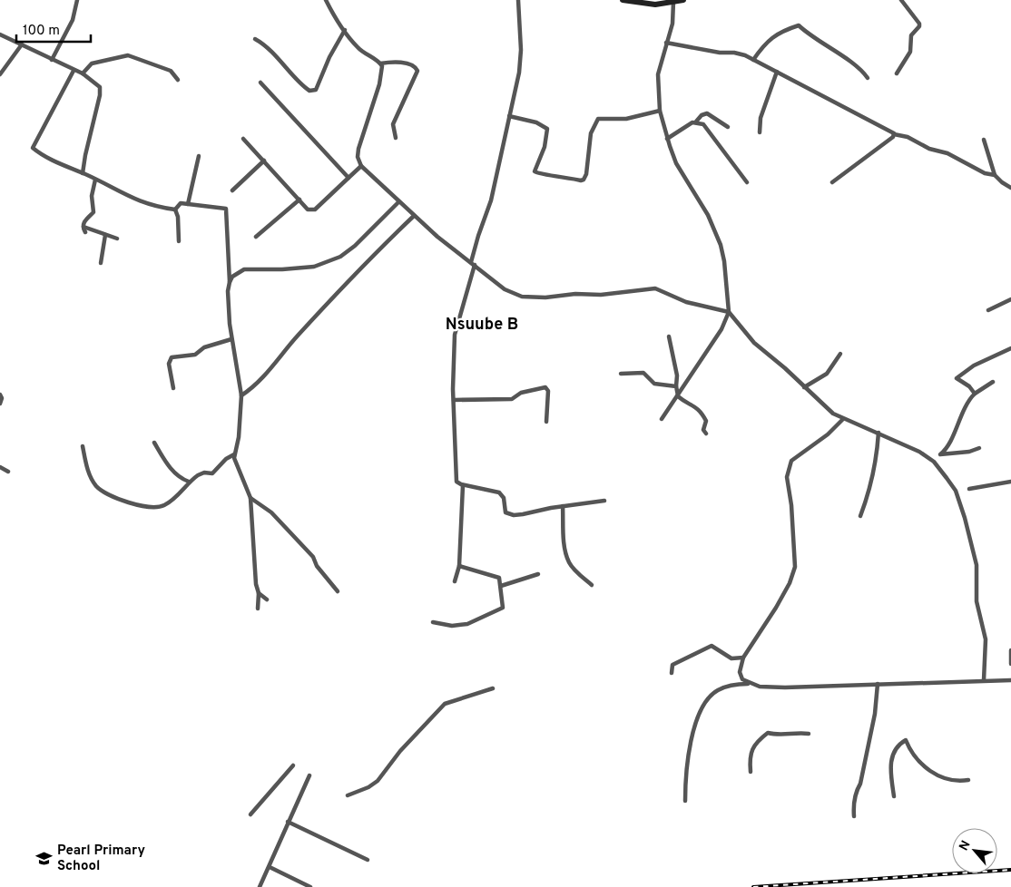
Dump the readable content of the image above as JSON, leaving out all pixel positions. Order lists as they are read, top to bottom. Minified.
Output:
{"districts":["Nsuube B"],"places":{"school or university":["Pearl Primary School"]},"scale_bar":"100 m","north":"top left"}
